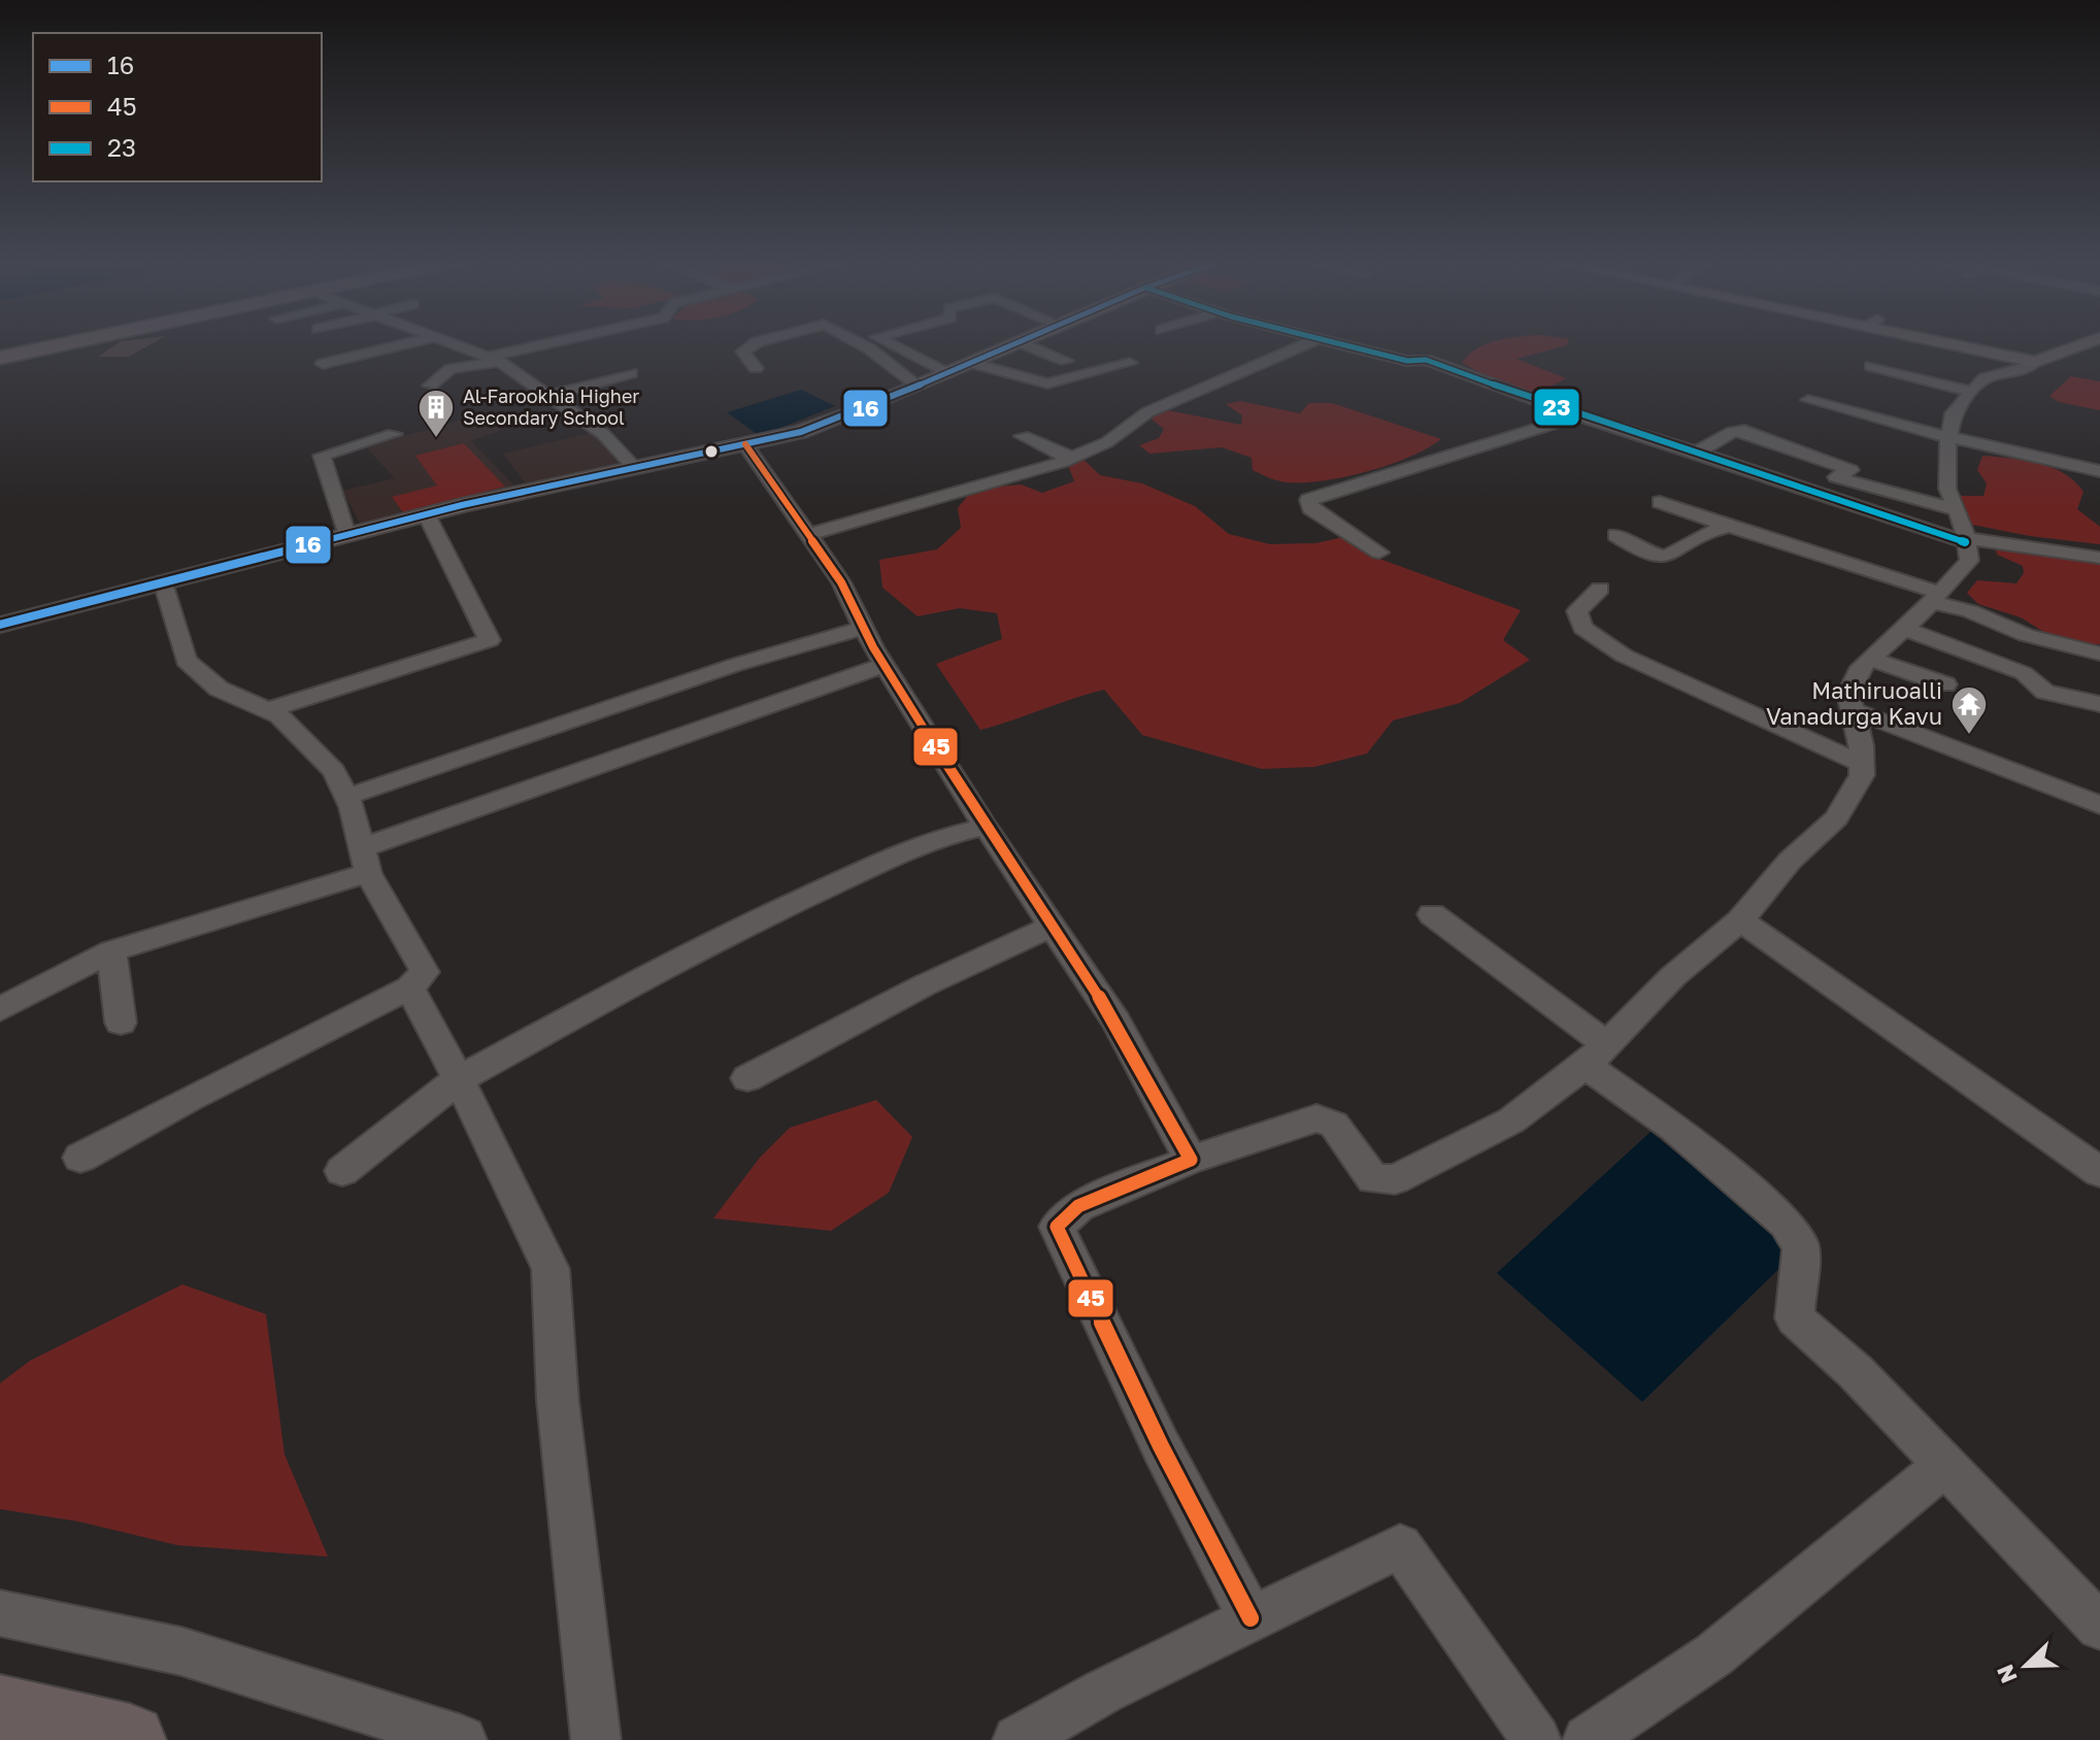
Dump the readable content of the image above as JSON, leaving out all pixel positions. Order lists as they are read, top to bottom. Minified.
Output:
{"places":{"building":["Al-Farookhia Higher Secondary School"],"temple":["Mathiruoalli Vanadurga Kavu"]},"lines":["transit line 16","transit line 23","transit line 45"],"legend":["16","45","23"],"north":"bottom left"}
